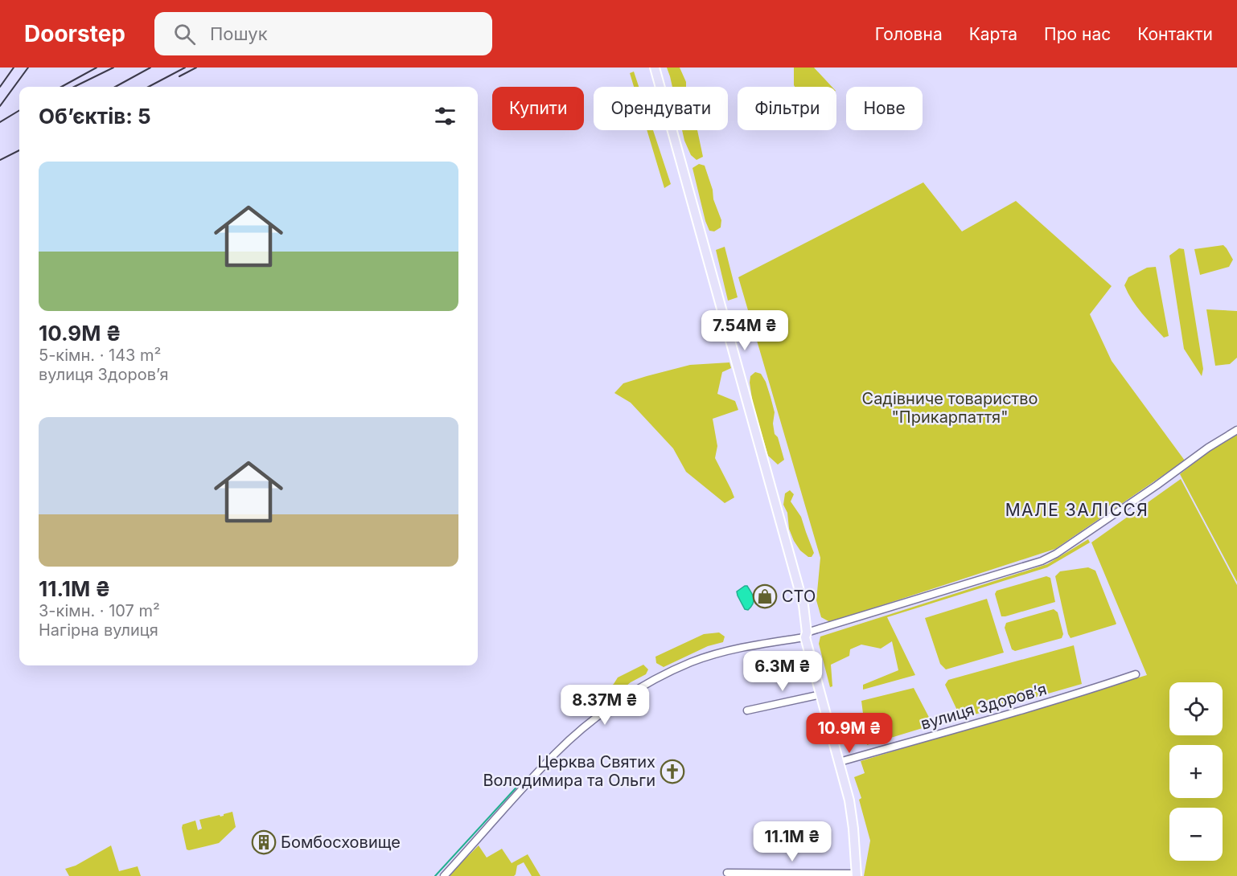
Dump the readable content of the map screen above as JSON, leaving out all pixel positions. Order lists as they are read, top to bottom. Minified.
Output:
{"streets":{"street":["вулиця Здоровʼя"]},"districts":["МАЛЕ ЗАЛІССЯ"],"parks":["Садівниче товариство \"Прикарпаття\""],"places":{"shop":["СТО"],"church":["Церква Святих Володимира та Ольги"],"building":["Бомбосховище"]},"page":{"header":"Doorstep","search":"Пошук","nav":["Головна","Карта","Про нас","Контакти"],"chip":["Купити","Орендувати","Фільтри","Нове"],"heading":"Об’єктів: 5","list":[{"name":"10.9M ₴","note":"5-кімн. · 143 m² · вулиця Здоровʼя"},{"name":"11.1M ₴","note":"3-кімн. · 107 m² · Нагірна вулиця"}],"price":["7.54M ₴","6.3M ₴","8.37M ₴","10.9M ₴","11.1M ₴"],"map_buttons":["+","−"]}}
